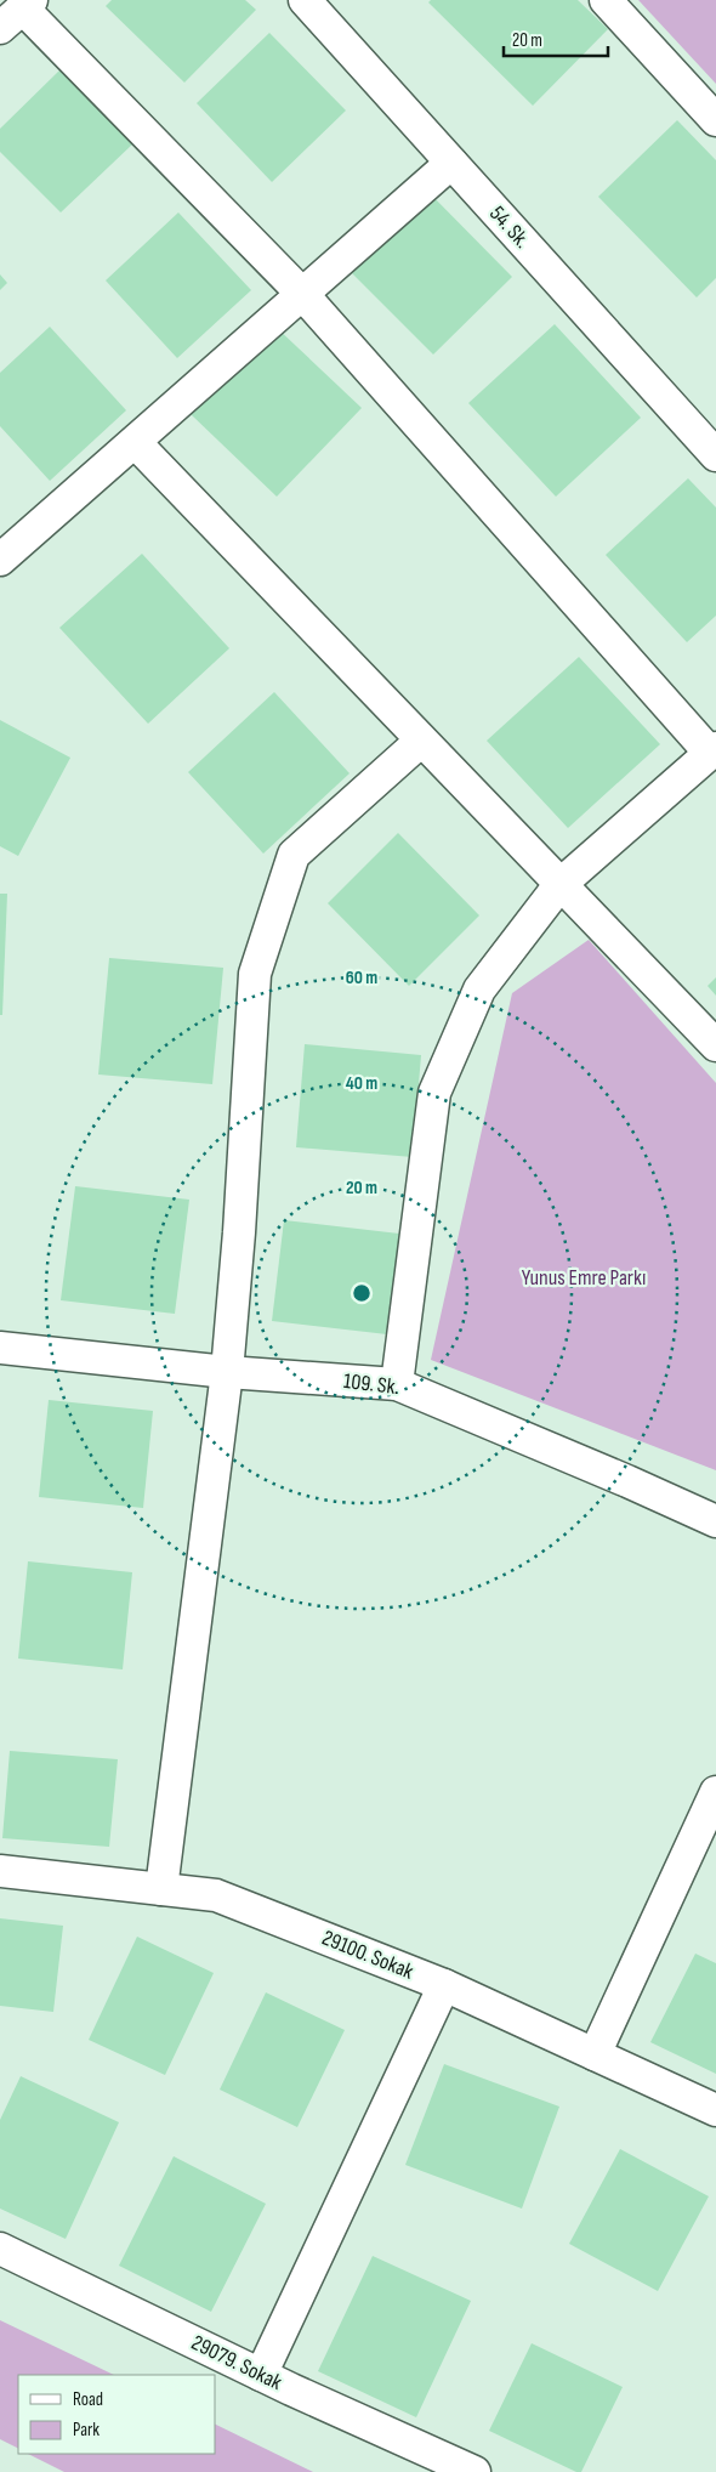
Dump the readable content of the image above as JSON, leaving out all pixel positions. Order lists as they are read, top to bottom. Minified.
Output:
{"streets":{"street":["54. Sk.","109. Sk.","29100. Sokak","29079. Sokak"]},"parks":["Yunus Emre Parkı"],"legend":["Road","Park"],"scale_bar":"20 m","rings":["60 m","40 m","20 m"]}
